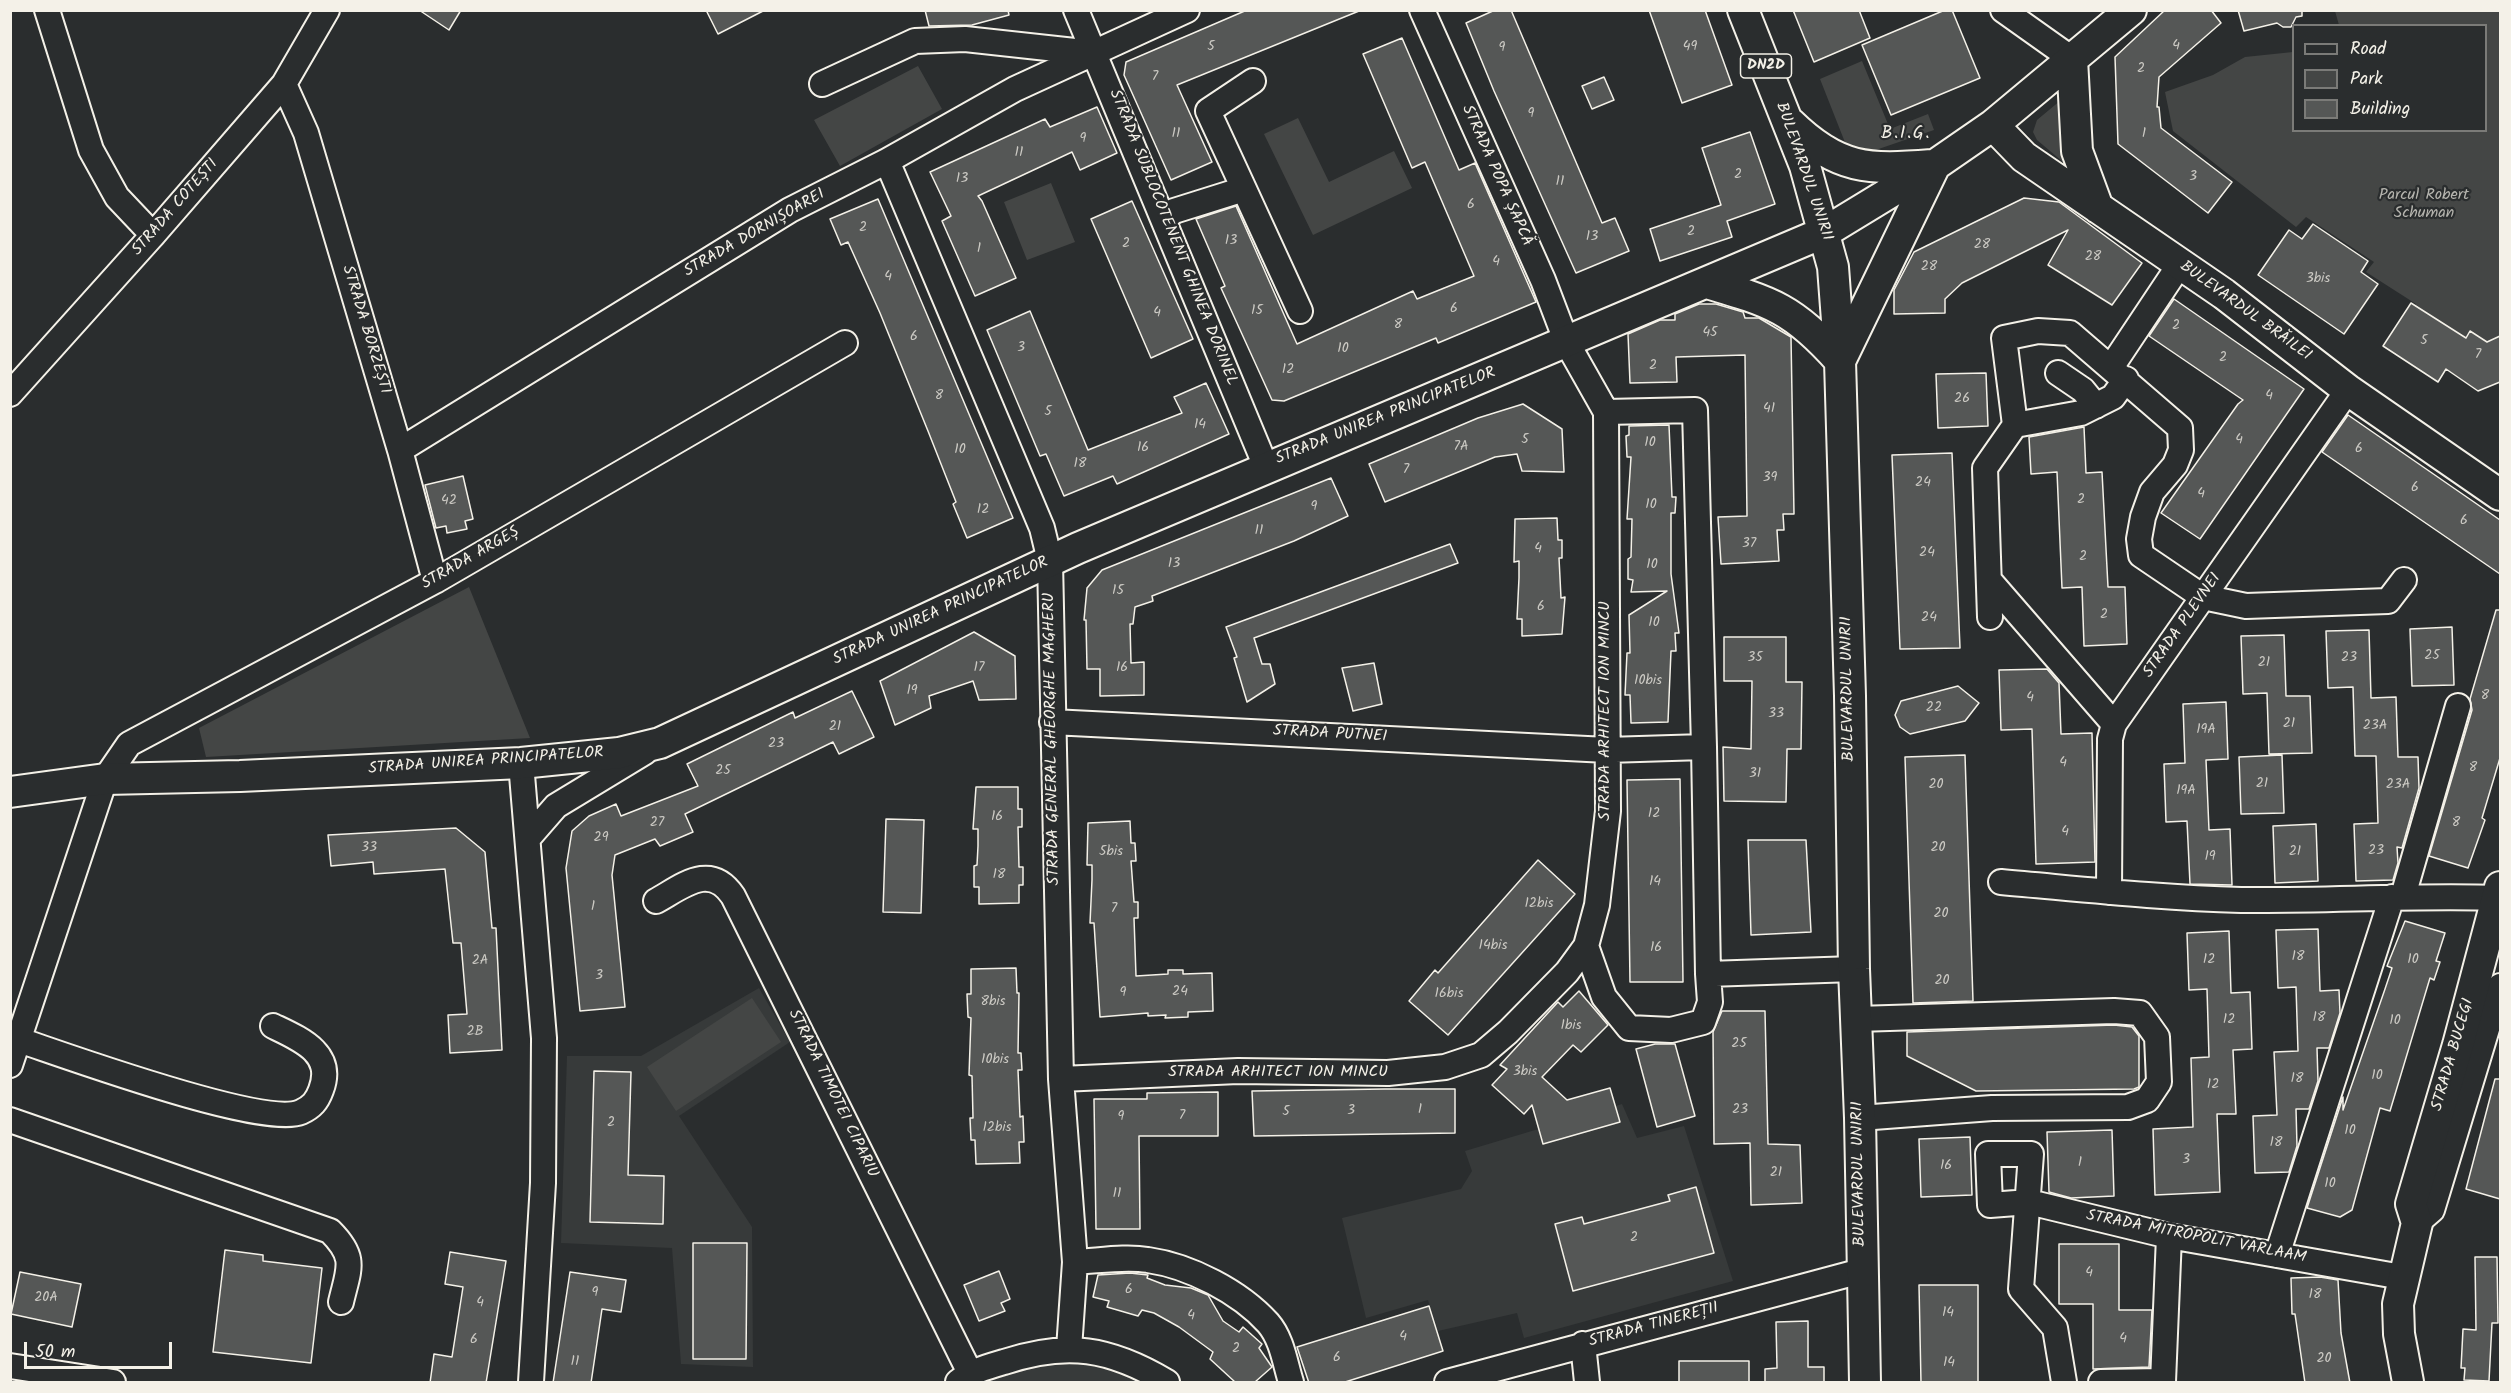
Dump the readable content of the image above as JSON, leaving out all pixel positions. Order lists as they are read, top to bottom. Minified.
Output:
{"streets":{"main road":["DN2D","BULEVARDUL UNIRII","BULEVARDUL BRĂILEI","STRADA UNIREA PRINCIPATELOR","STRADA BUCEGI"],"street":["STRADA POPA ȘAPCĂ","STRADA COTEȘTI","STRADA DORNIȘOAREI","STRADA SUBLOCOTENENT GHINEA DORINEL","STRADA BORZEȘTI","STRADA ARGEȘ","STRADA PLEVNEI","STRADA ARHITECT ION MINCU","STRADA PUTNEI","STRADA GENERAL GHEORGHE MAGHERU","STRADA TIMOTEI CIPARIU","STRADA MITROPOLIT VARLAAM","STRADA TINEREȚII"]},"crossings":[["BULEVARDUL UNIRII","STRADA UNIREA PRINCIPATELOR"],["BULEVARDUL UNIRII","STRADA TINEREȚII"],["STRADA POPA ȘAPCĂ","STRADA UNIREA PRINCIPATELOR"],["STRADA POPA ȘAPCĂ","STRADA ARHITECT ION MINCU"],["STRADA COTEȘTI","STRADA BORZEȘTI"],["STRADA DORNIȘOAREI","STRADA SUBLOCOTENENT GHINEA DORINEL"],["STRADA DORNIȘOAREI","STRADA BORZEȘTI"],["STRADA DORNIȘOAREI","STRADA GENERAL GHEORGHE MAGHERU"],["STRADA SUBLOCOTENENT GHINEA DORINEL","STRADA UNIREA PRINCIPATELOR"],["BULEVARDUL BRĂILEI","STRADA UNIREA PRINCIPATELOR"],["BULEVARDUL BRĂILEI","STRADA PLEVNEI"],["STRADA BORZEȘTI","STRADA ARGEȘ"],["STRADA UNIREA PRINCIPATELOR","STRADA ARGEȘ"],["STRADA UNIREA PRINCIPATELOR","STRADA ARHITECT ION MINCU"],["STRADA UNIREA PRINCIPATELOR","STRADA GENERAL GHEORGHE MAGHERU"],["STRADA ARHITECT ION MINCU","STRADA PUTNEI"],["STRADA ARHITECT ION MINCU","STRADA GENERAL GHEORGHE MAGHERU"],["STRADA PUTNEI","STRADA GENERAL GHEORGHE MAGHERU"],["STRADA BUCEGI","STRADA MITROPOLIT VARLAAM"]],"districts":["B.I.G."],"parks":["Parcul Robert Schuman"],"house_numbers":["4","5","49","9","2","7","9","11","1","9","11","2","3","13","11","6","2","2","13","13","2","28","1","28","4","28","4","3bis","6","15","4","8","2","45","6","5","3","10","7","2","2","12","8","4","26","41","5","14","5","4","10","7A","16","6","10","18","7","39","24","6","4","2","42","10","9","12","6","11","37","4","24","2","13","10","15","6","2","24","10","25","35","23","21","17","16","10bis","19","8","4","22","33","21","23A","21","19A","23","4","8","25","31","21","20","23A","19A","12","16","27","8","4","29","33","20","23","5bis","21","19","18","14","12bis","1","7","20","14bis","16","18","12","10","2A","3","20","24","9","16bis","8bis","18","12","10","1bis","2B","25","10bis","3bis","10","18","12","1","23","3","5","7","9","2","12bis","10","18","3","1","16","21","10","11","2","4","6","9","18","20A","4","14","4","4","4","6","2","6","20","11","14"],"legend":["Road","Park","Building"],"scale_bar":"50 m"}
